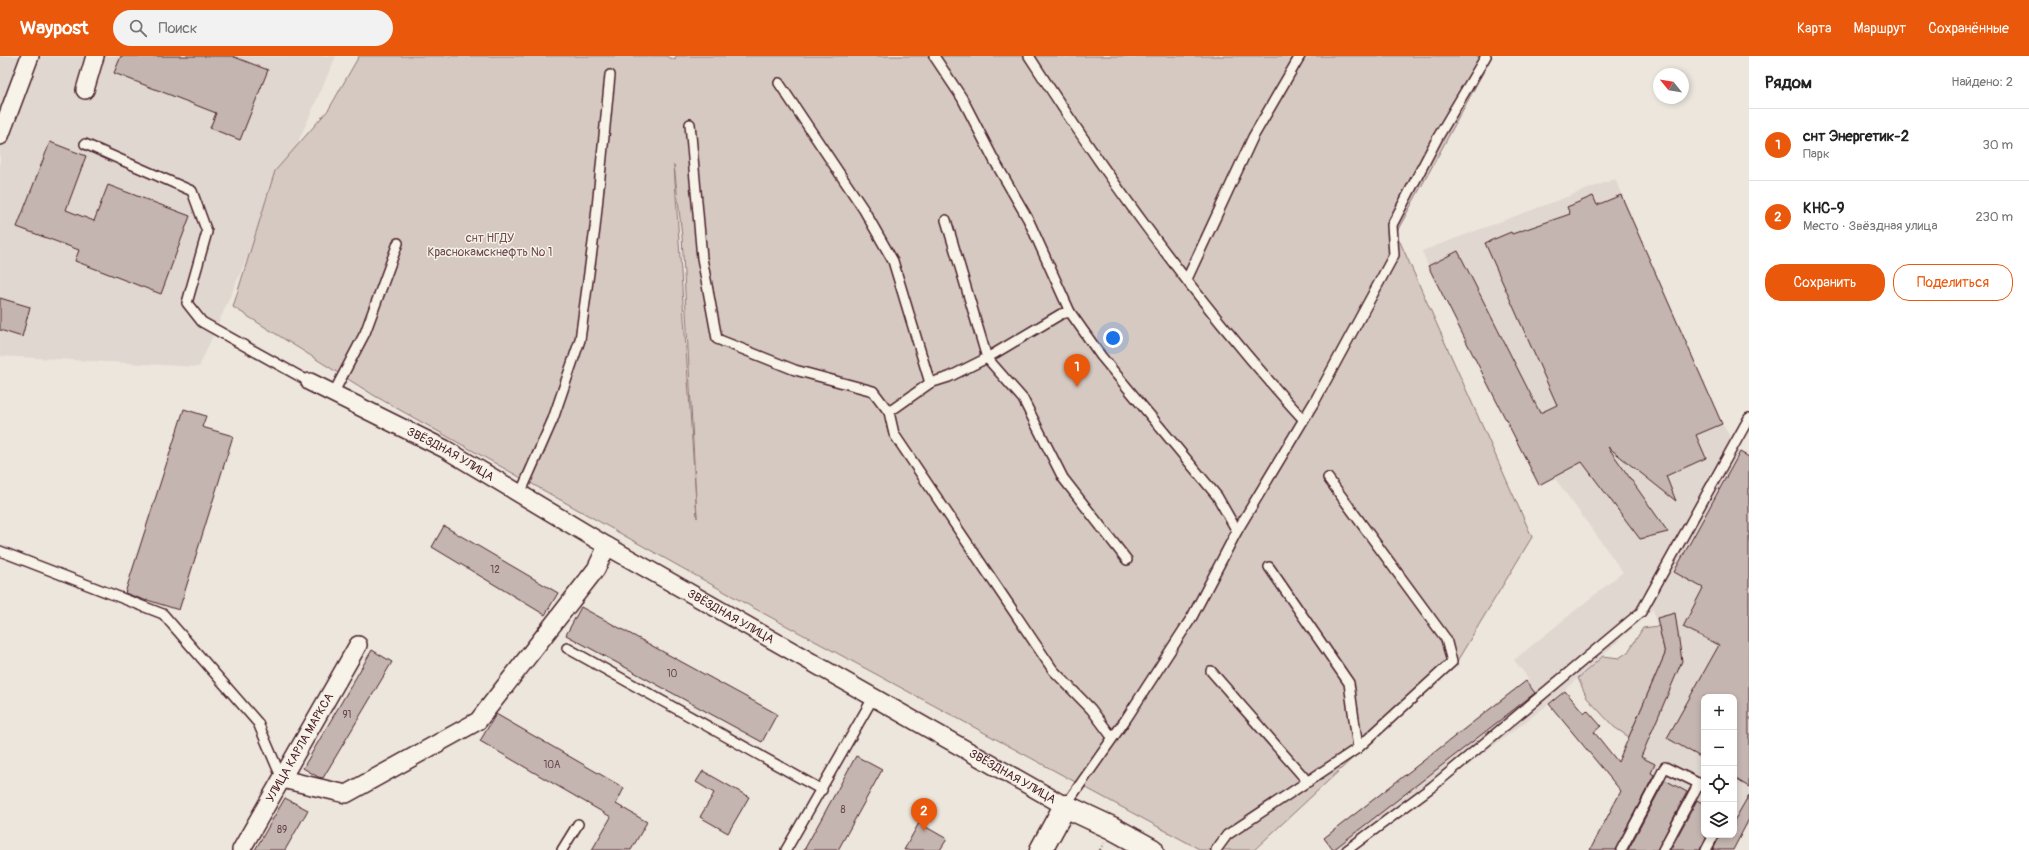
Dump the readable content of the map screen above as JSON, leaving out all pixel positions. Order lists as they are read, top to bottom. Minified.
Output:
{"streets":{"street":["ЗВЁЗДНАЯ УЛИЦА","УЛИЦА КАРЛА МАРКСА"]},"parks":["снт НГДУ Краснокамскнефть № 1"],"house_numbers":["12","10","91","10А","8","89"],"north":"top left","page":{"header":"Waypost","search":"Поиск","nav":["Карта","Маршрут","Сохранённые"],"heading":["Рядом","Найдено: 2"],"list":[{"mark":"1","name":"снт Энергетик-2","note":"Парк","value":"30 m"},{"mark":"2","name":"КНС-9","note":"Место · Звёздная улица","value":"230 m"}],"buttons":["Сохранить","Поделиться"],"pins":["1","2"],"map_buttons":["+","−"]}}
